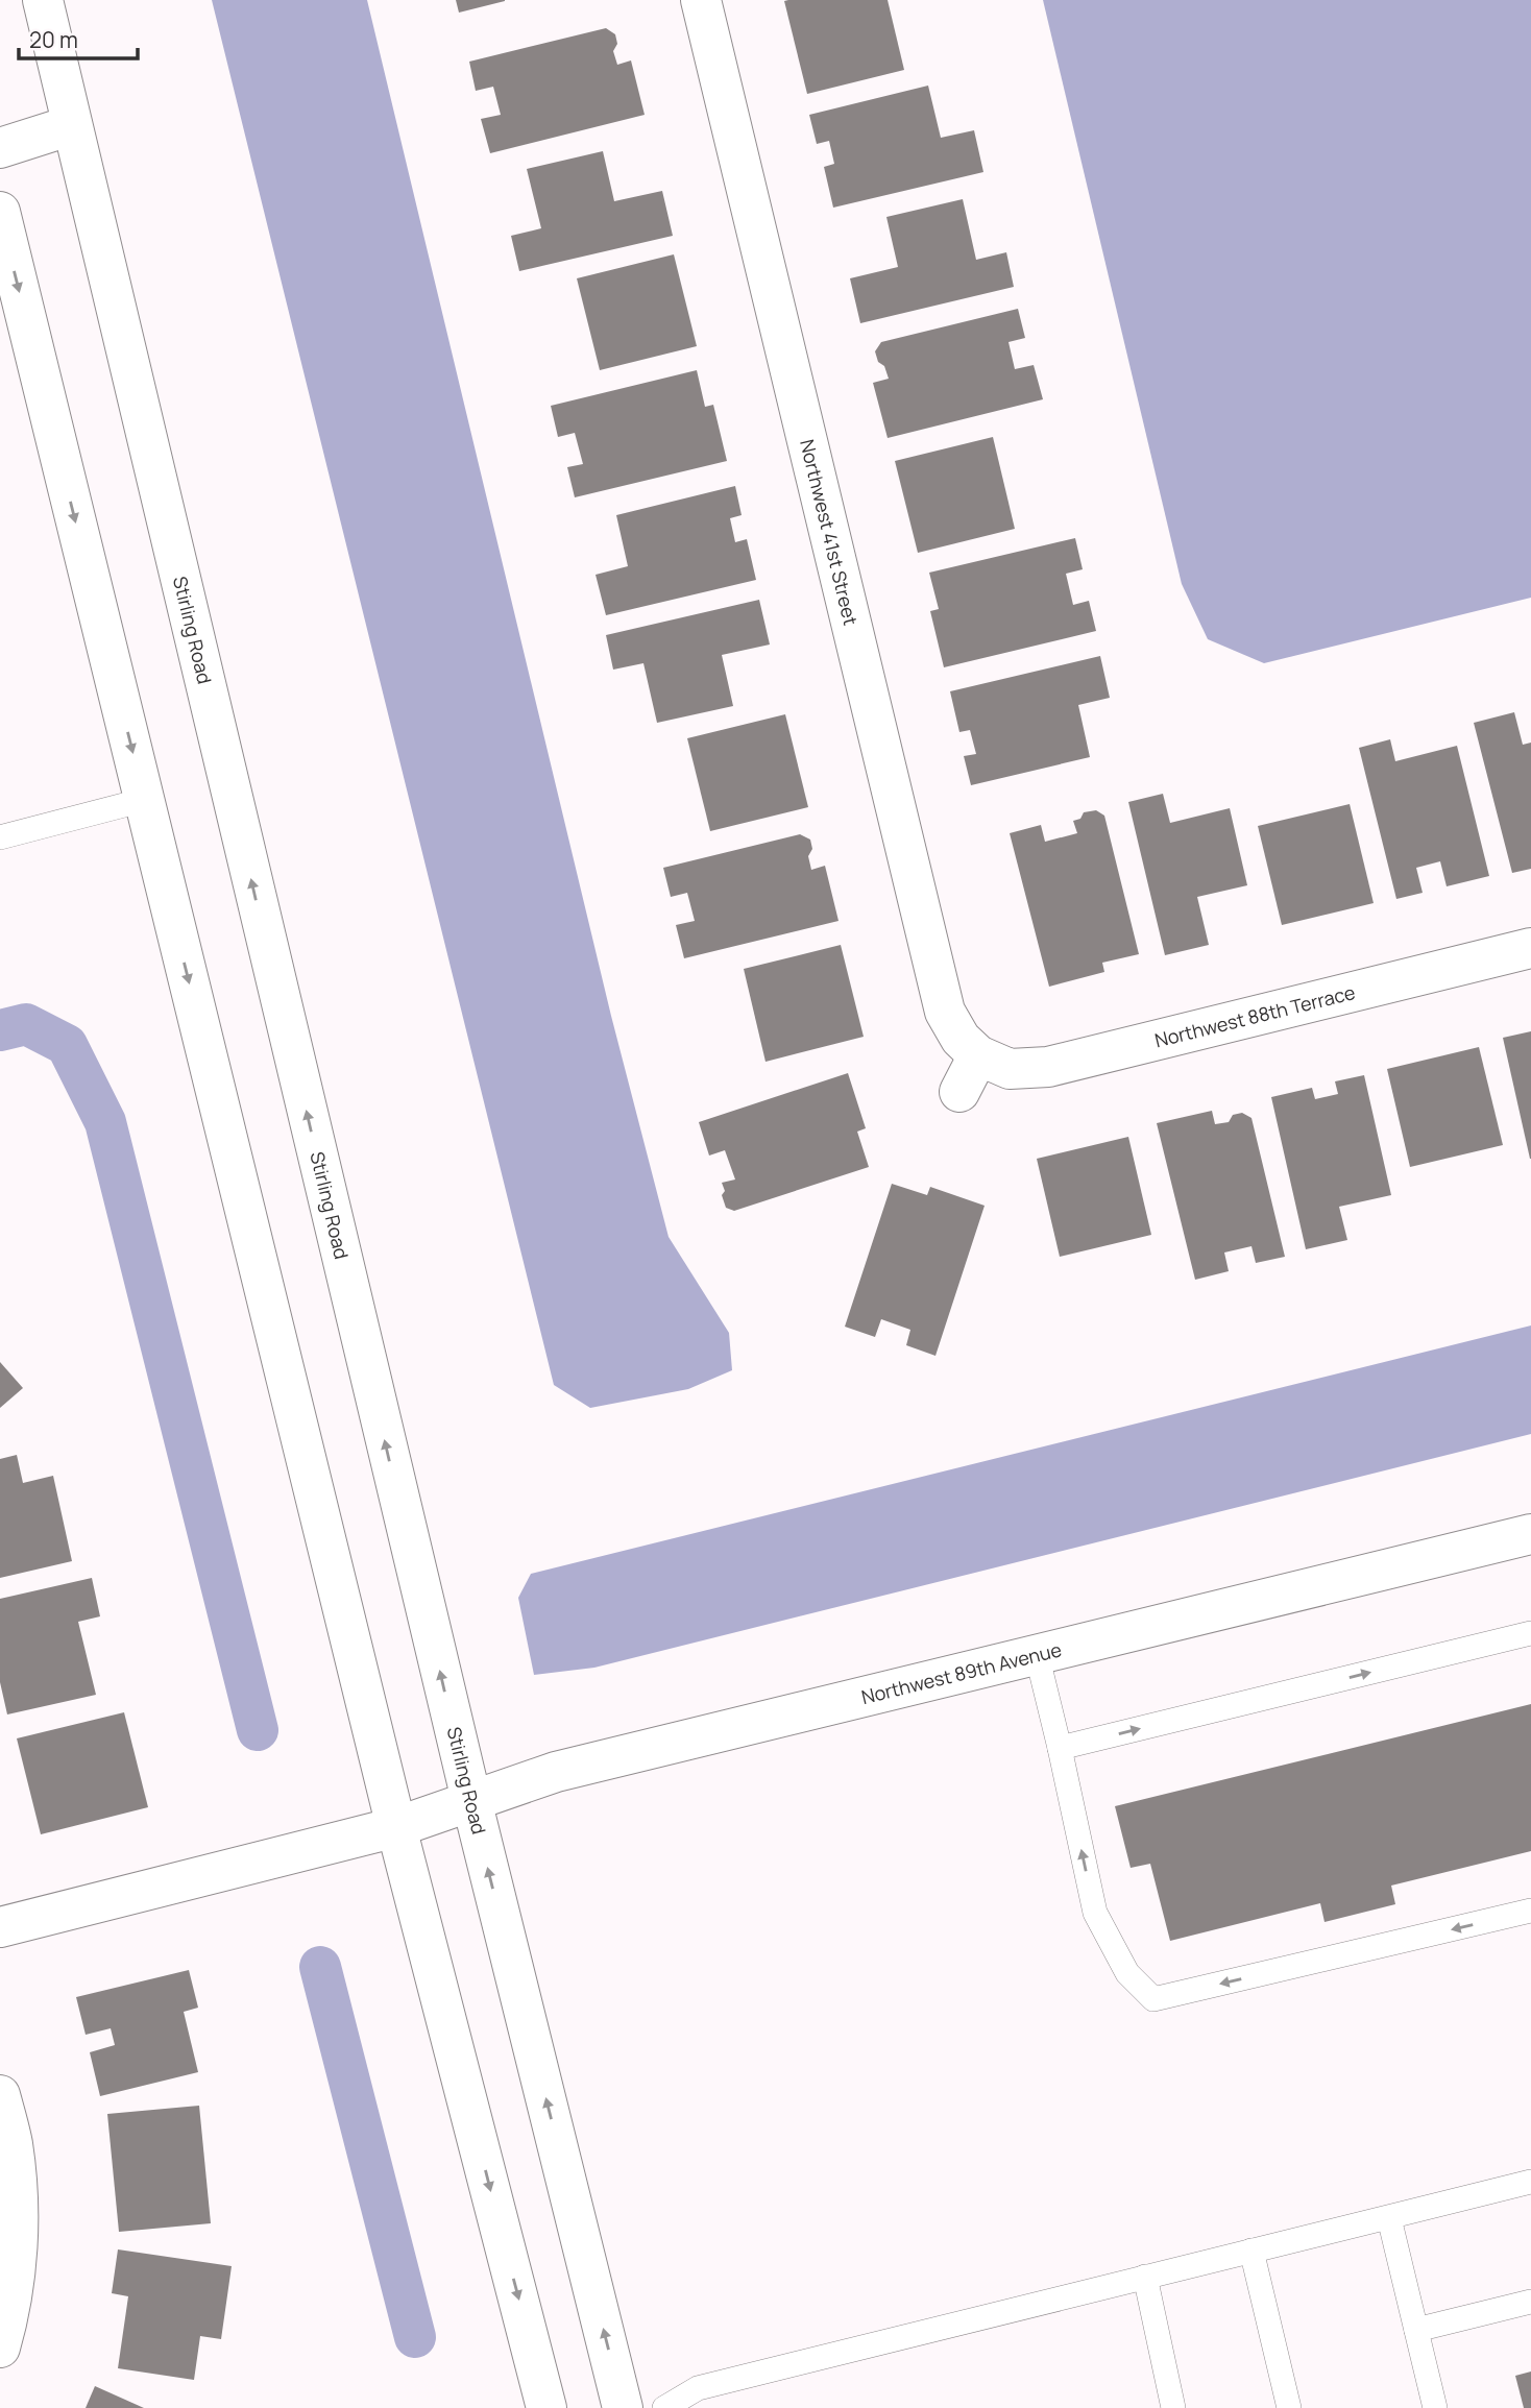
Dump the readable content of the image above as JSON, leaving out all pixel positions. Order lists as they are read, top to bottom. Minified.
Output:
{"streets":{"main road":["Northwest 41st Street","Stirling Road","Northwest 88th Terrace","Northwest 89th Avenue"]},"crossings":[["Northwest 41st Street","Northwest 88th Terrace"],["Stirling Road","Northwest 89th Avenue"]],"scale_bar":"20 m"}
